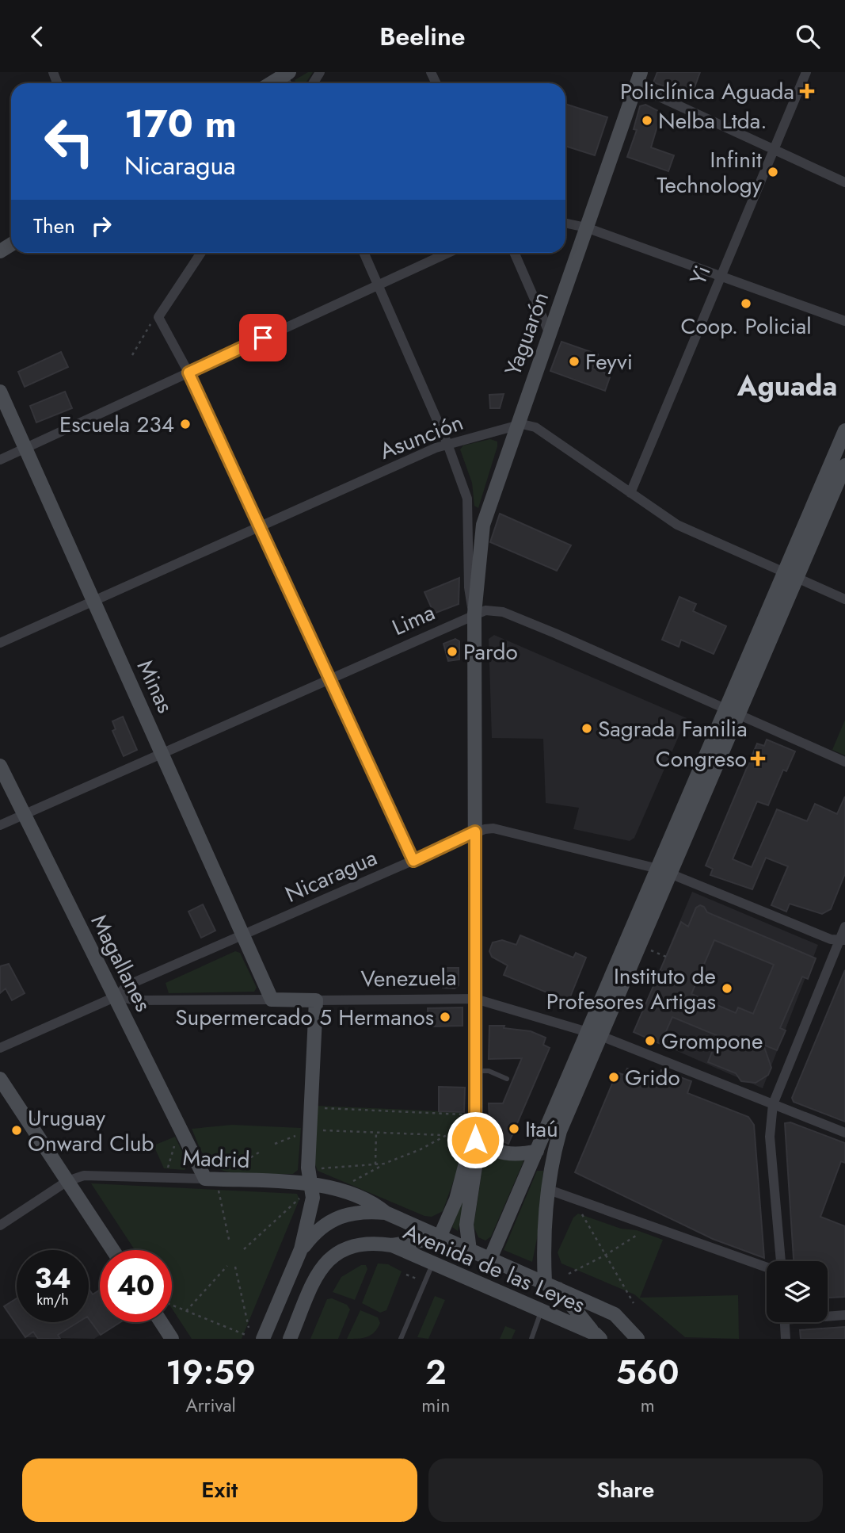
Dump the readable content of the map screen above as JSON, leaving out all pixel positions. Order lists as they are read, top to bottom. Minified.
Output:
{"streets":{"street":["Yi","Yaguarón","Asunción","Lima","Minas","Nicaragua","Magallanes","Venezuela","Madrid","Avenida de las Leyes"]},"crossings":[["Yaguarón","Asunción"],["Yaguarón","Lima"],["Yaguarón","Nicaragua"],["Yaguarón","Venezuela"],["Yaguarón","Avenida de las Leyes"],["Asunción","Minas"],["Lima","Minas"],["Lima","Magallanes"],["Minas","Nicaragua"],["Minas","Venezuela"],["Nicaragua","Magallanes"],["Nicaragua","Venezuela"],["Magallanes","Venezuela"],["Magallanes","Madrid"],["Madrid","Avenida de las Leyes"]],"districts":["Aguada"],"places":{"health":["Policlínica Aguada","Congreso"],"other":["Nelba Ltda.","Infinit Technology","Coop. Policial","Feyvi","Escuela 234","Pardo","Sagrada Familia","Instituto de Profesores Artigas","Supermercado 5 Hermanos","Grompone","Grido","Itaú","Uruguay Onward Club"]},"page":{"header":"Beeline","turn":["170 m","Nicaragua"],"then":"Then","speed":"34 km/h","limit":"40","eta":["19:59","Arrival","2","min","560","m"],"buttons":["Exit","Share"]}}
